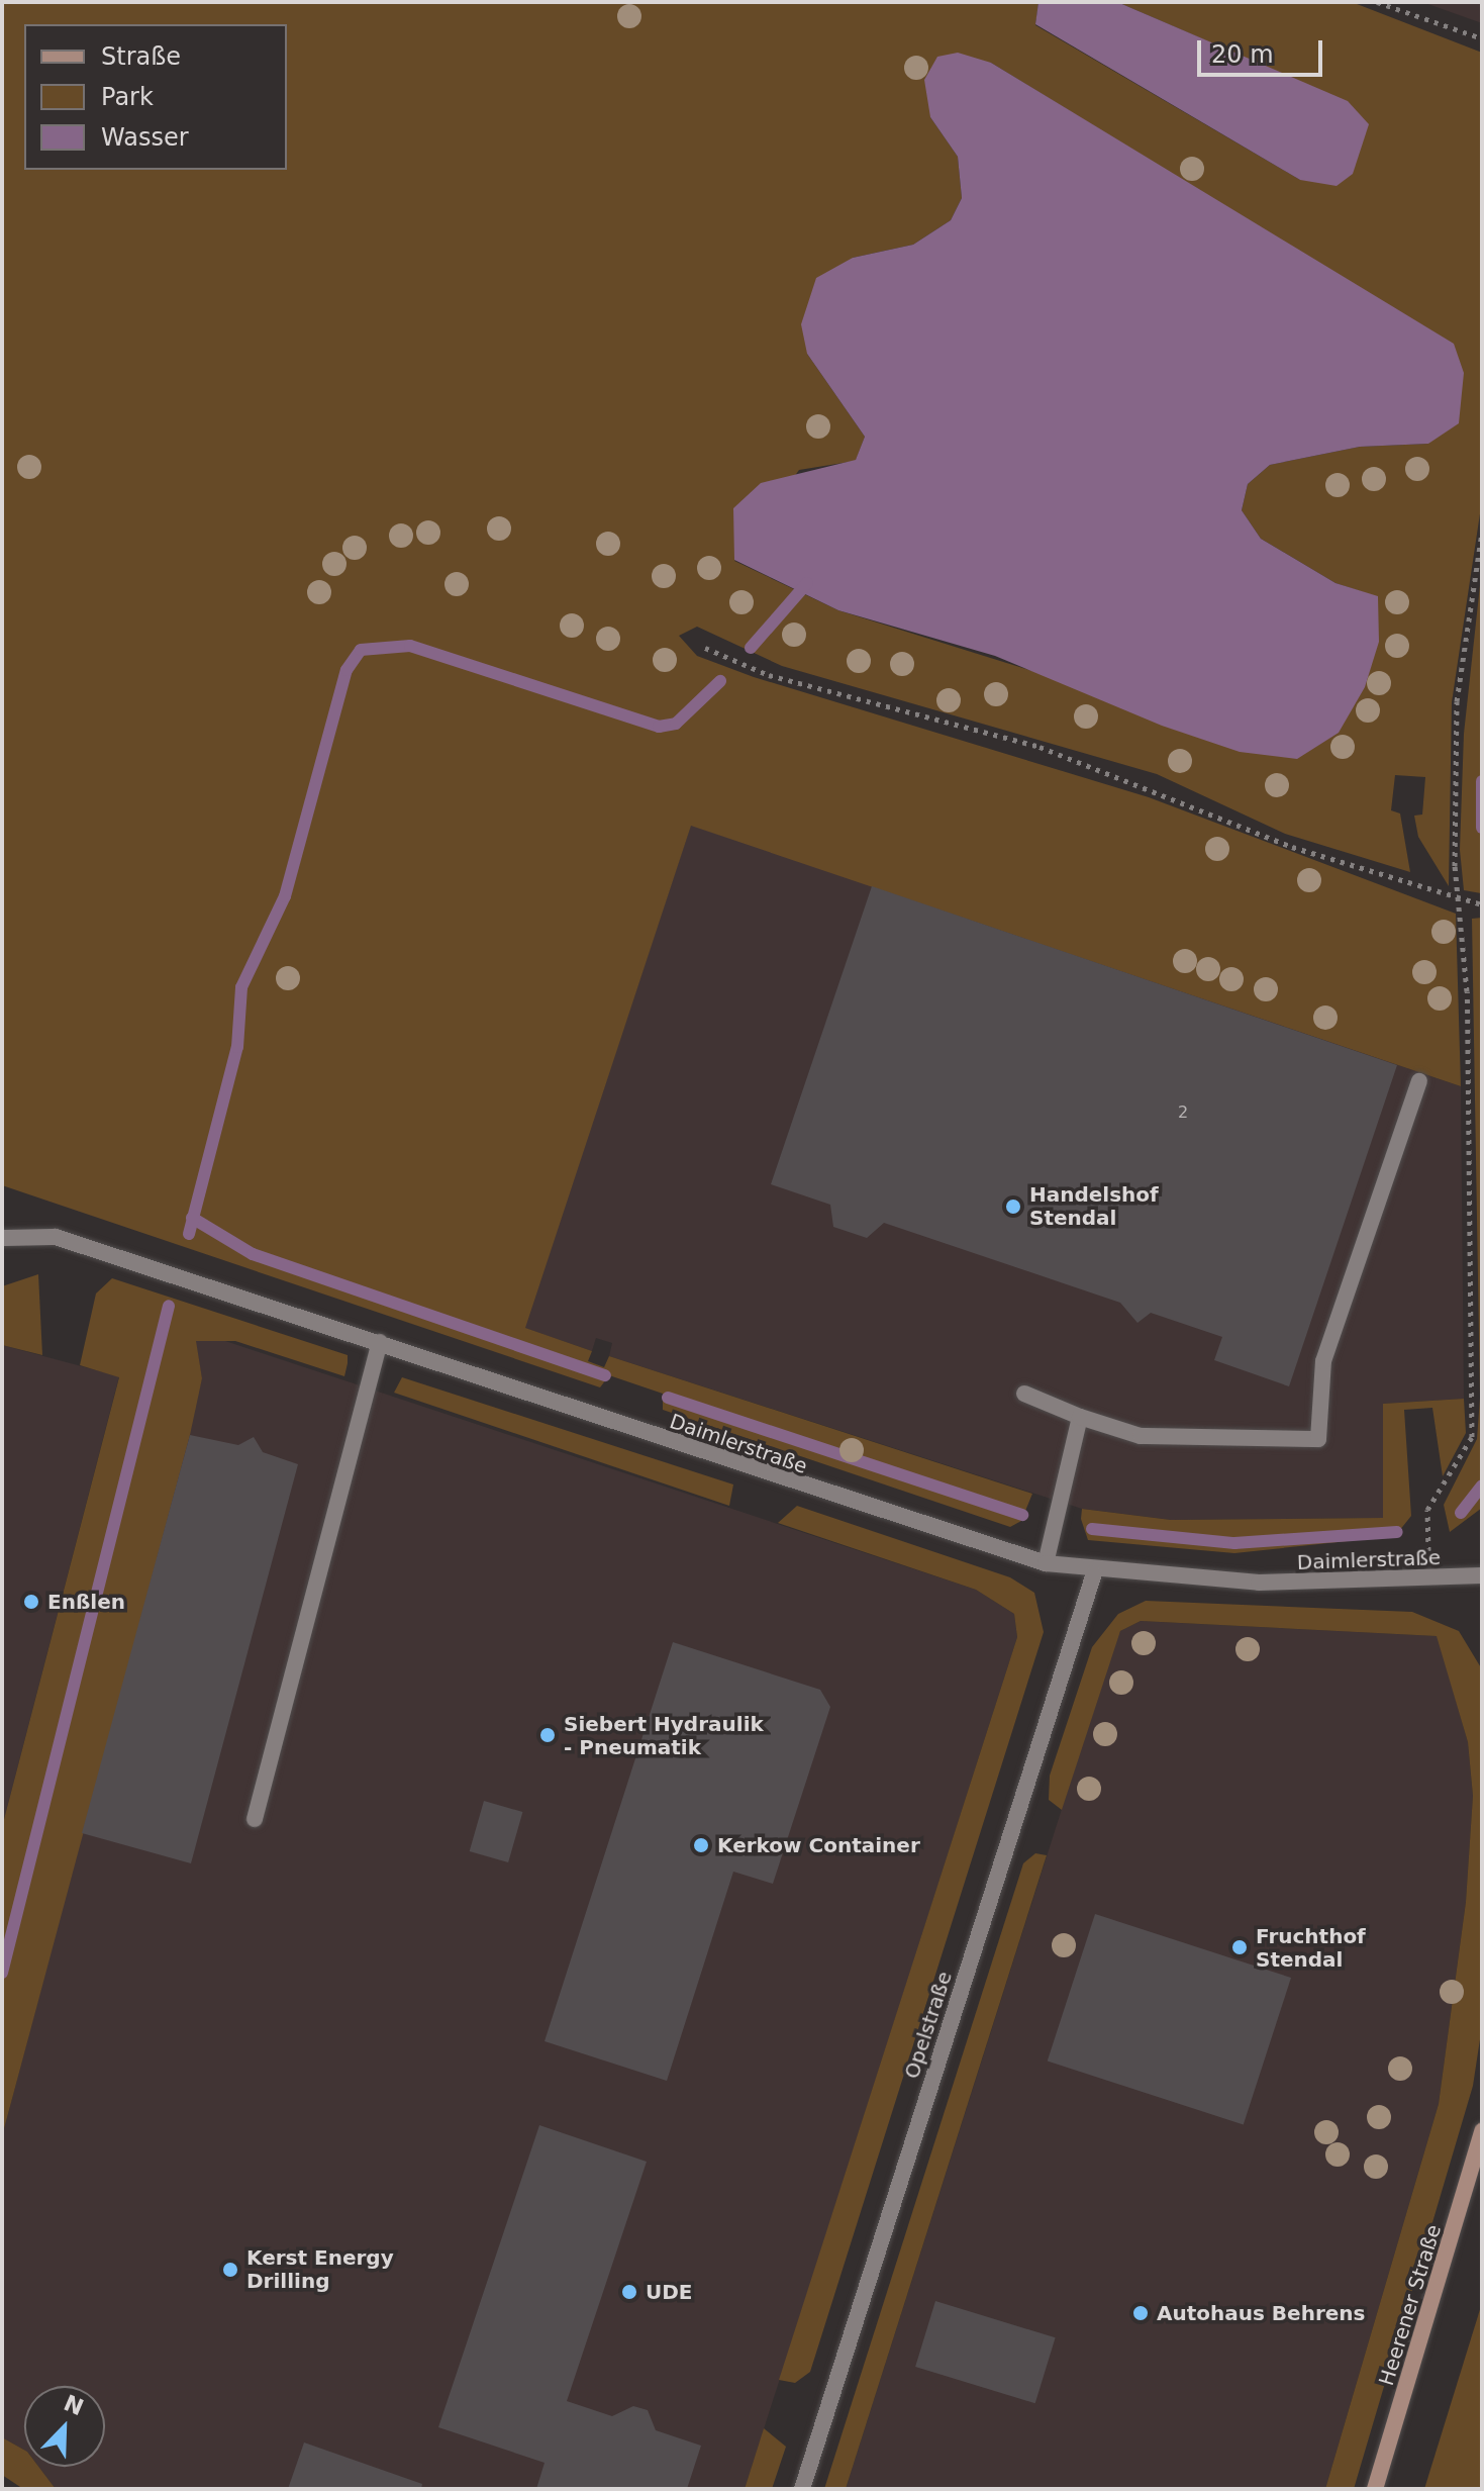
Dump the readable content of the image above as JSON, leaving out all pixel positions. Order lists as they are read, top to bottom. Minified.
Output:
{"streets":{"main road":["Heerener Straße"],"street":["Daimlerstraße","Opelstraße"]},"crossings":[["Daimlerstraße","Opelstraße"]],"places":["Handelshof Stendal","Enßlen","Siebert Hydraulik - Pneumatik","Kerkow Container","Fruchthof Stendal","Kerst Energy Drilling","UDE","Autohaus Behrens"],"house_numbers":["2"],"legend":["Straße","Park","Wasser"],"scale_bar":"20 m","north":"top right"}
